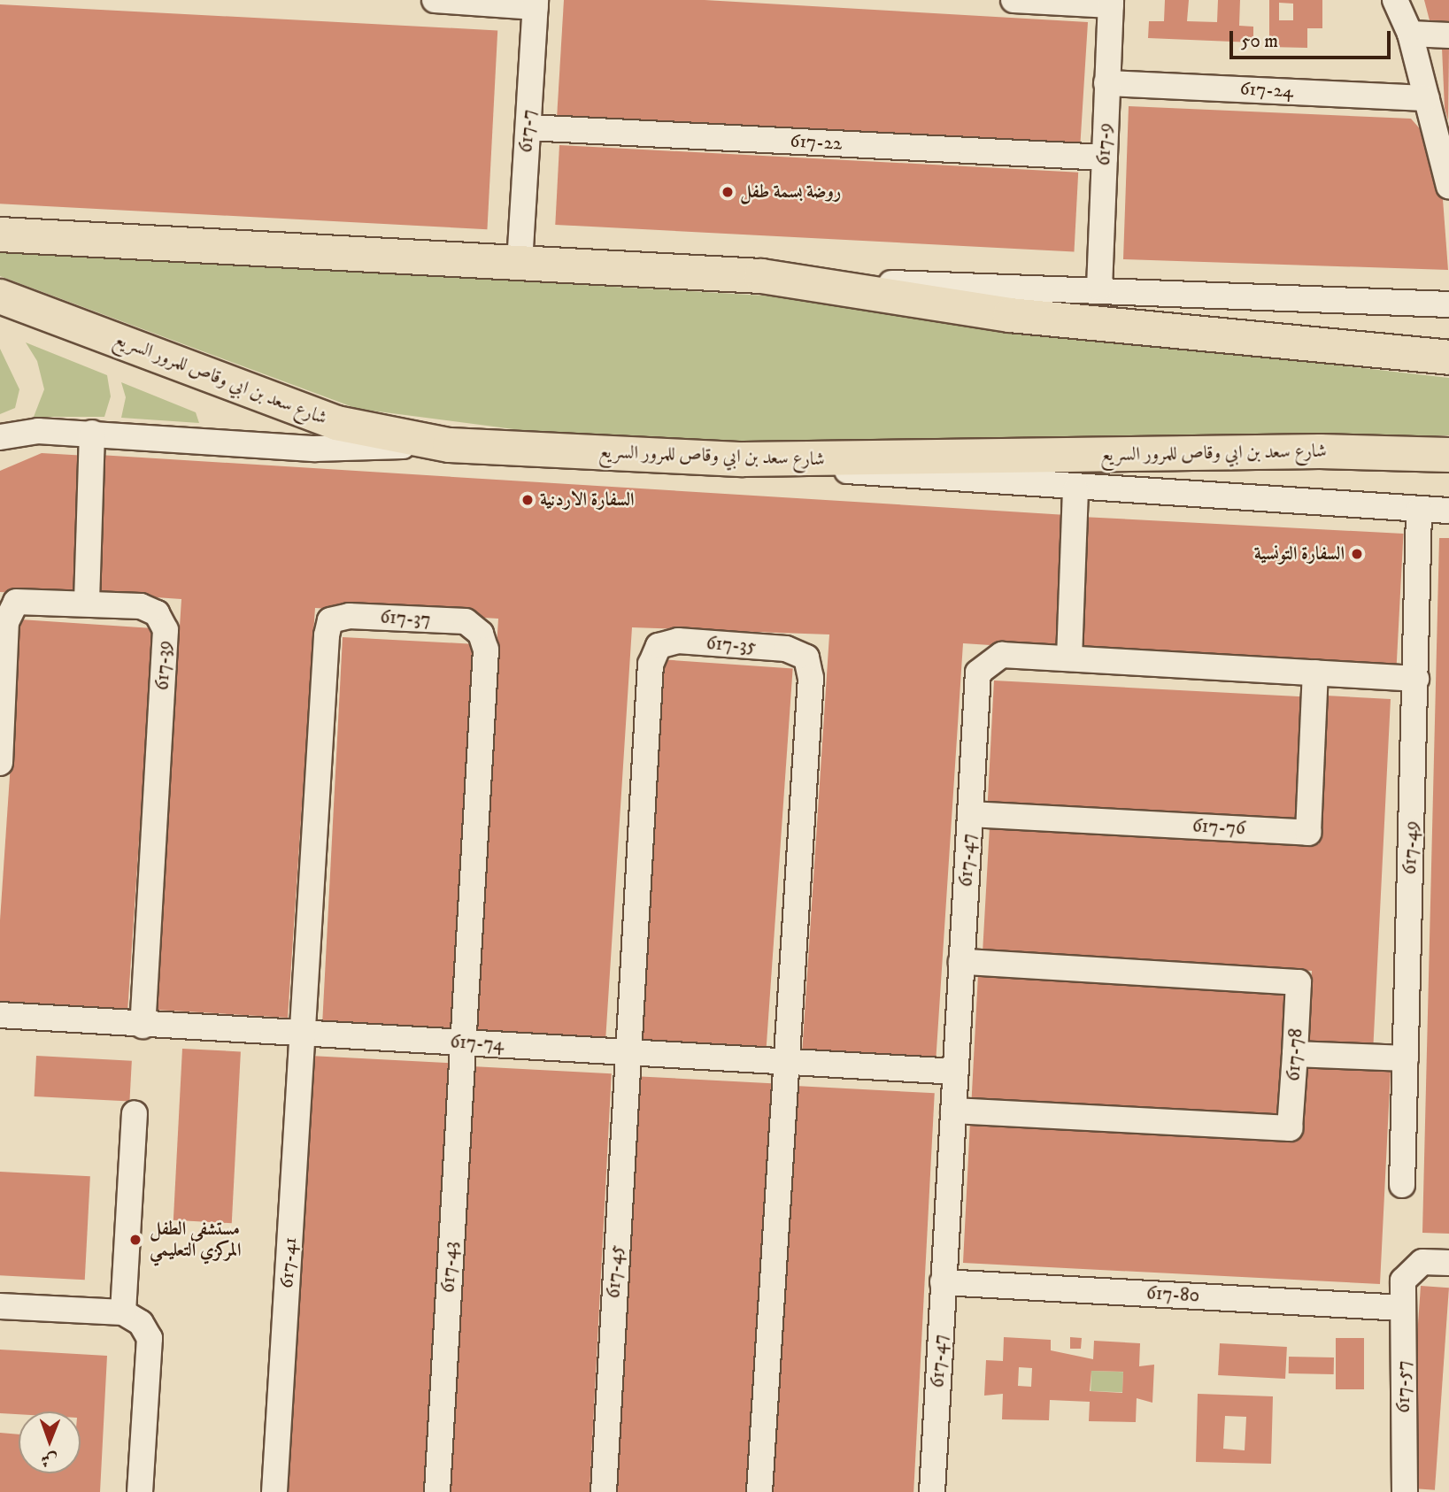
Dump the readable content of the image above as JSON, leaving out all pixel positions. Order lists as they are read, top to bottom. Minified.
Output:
{"streets":{"highway":["شارع سعد بن ابي وقاص للمرور السريع"],"street":["617-24","617-7","617-22","617-9","617-37","617-35","617-39","617-76","617-49","617-47","617-74","617-78","617-41","617-43","617-45","617-80","617-57"]},"crossings":[["617-24","617-9"],["617-7","617-22"],["617-22","617-9"],["617-37","617-74"],["617-37","617-41"],["617-37","617-43"],["617-35","617-74"],["617-35","617-45"],["617-39","617-74"],["617-76","617-47"],["617-49","617-47"],["617-47","617-74"],["617-47","617-78"],["617-47","617-80"],["617-74","617-41"],["617-74","617-43"],["617-74","617-45"],["617-80","617-57"]],"places":["روضة بسمة طفل","السفارة الاردنية","السفارة التونسية","مستشفى الطفل المركزي التعليمي"],"scale_bar":"50 m","north":"bottom"}
